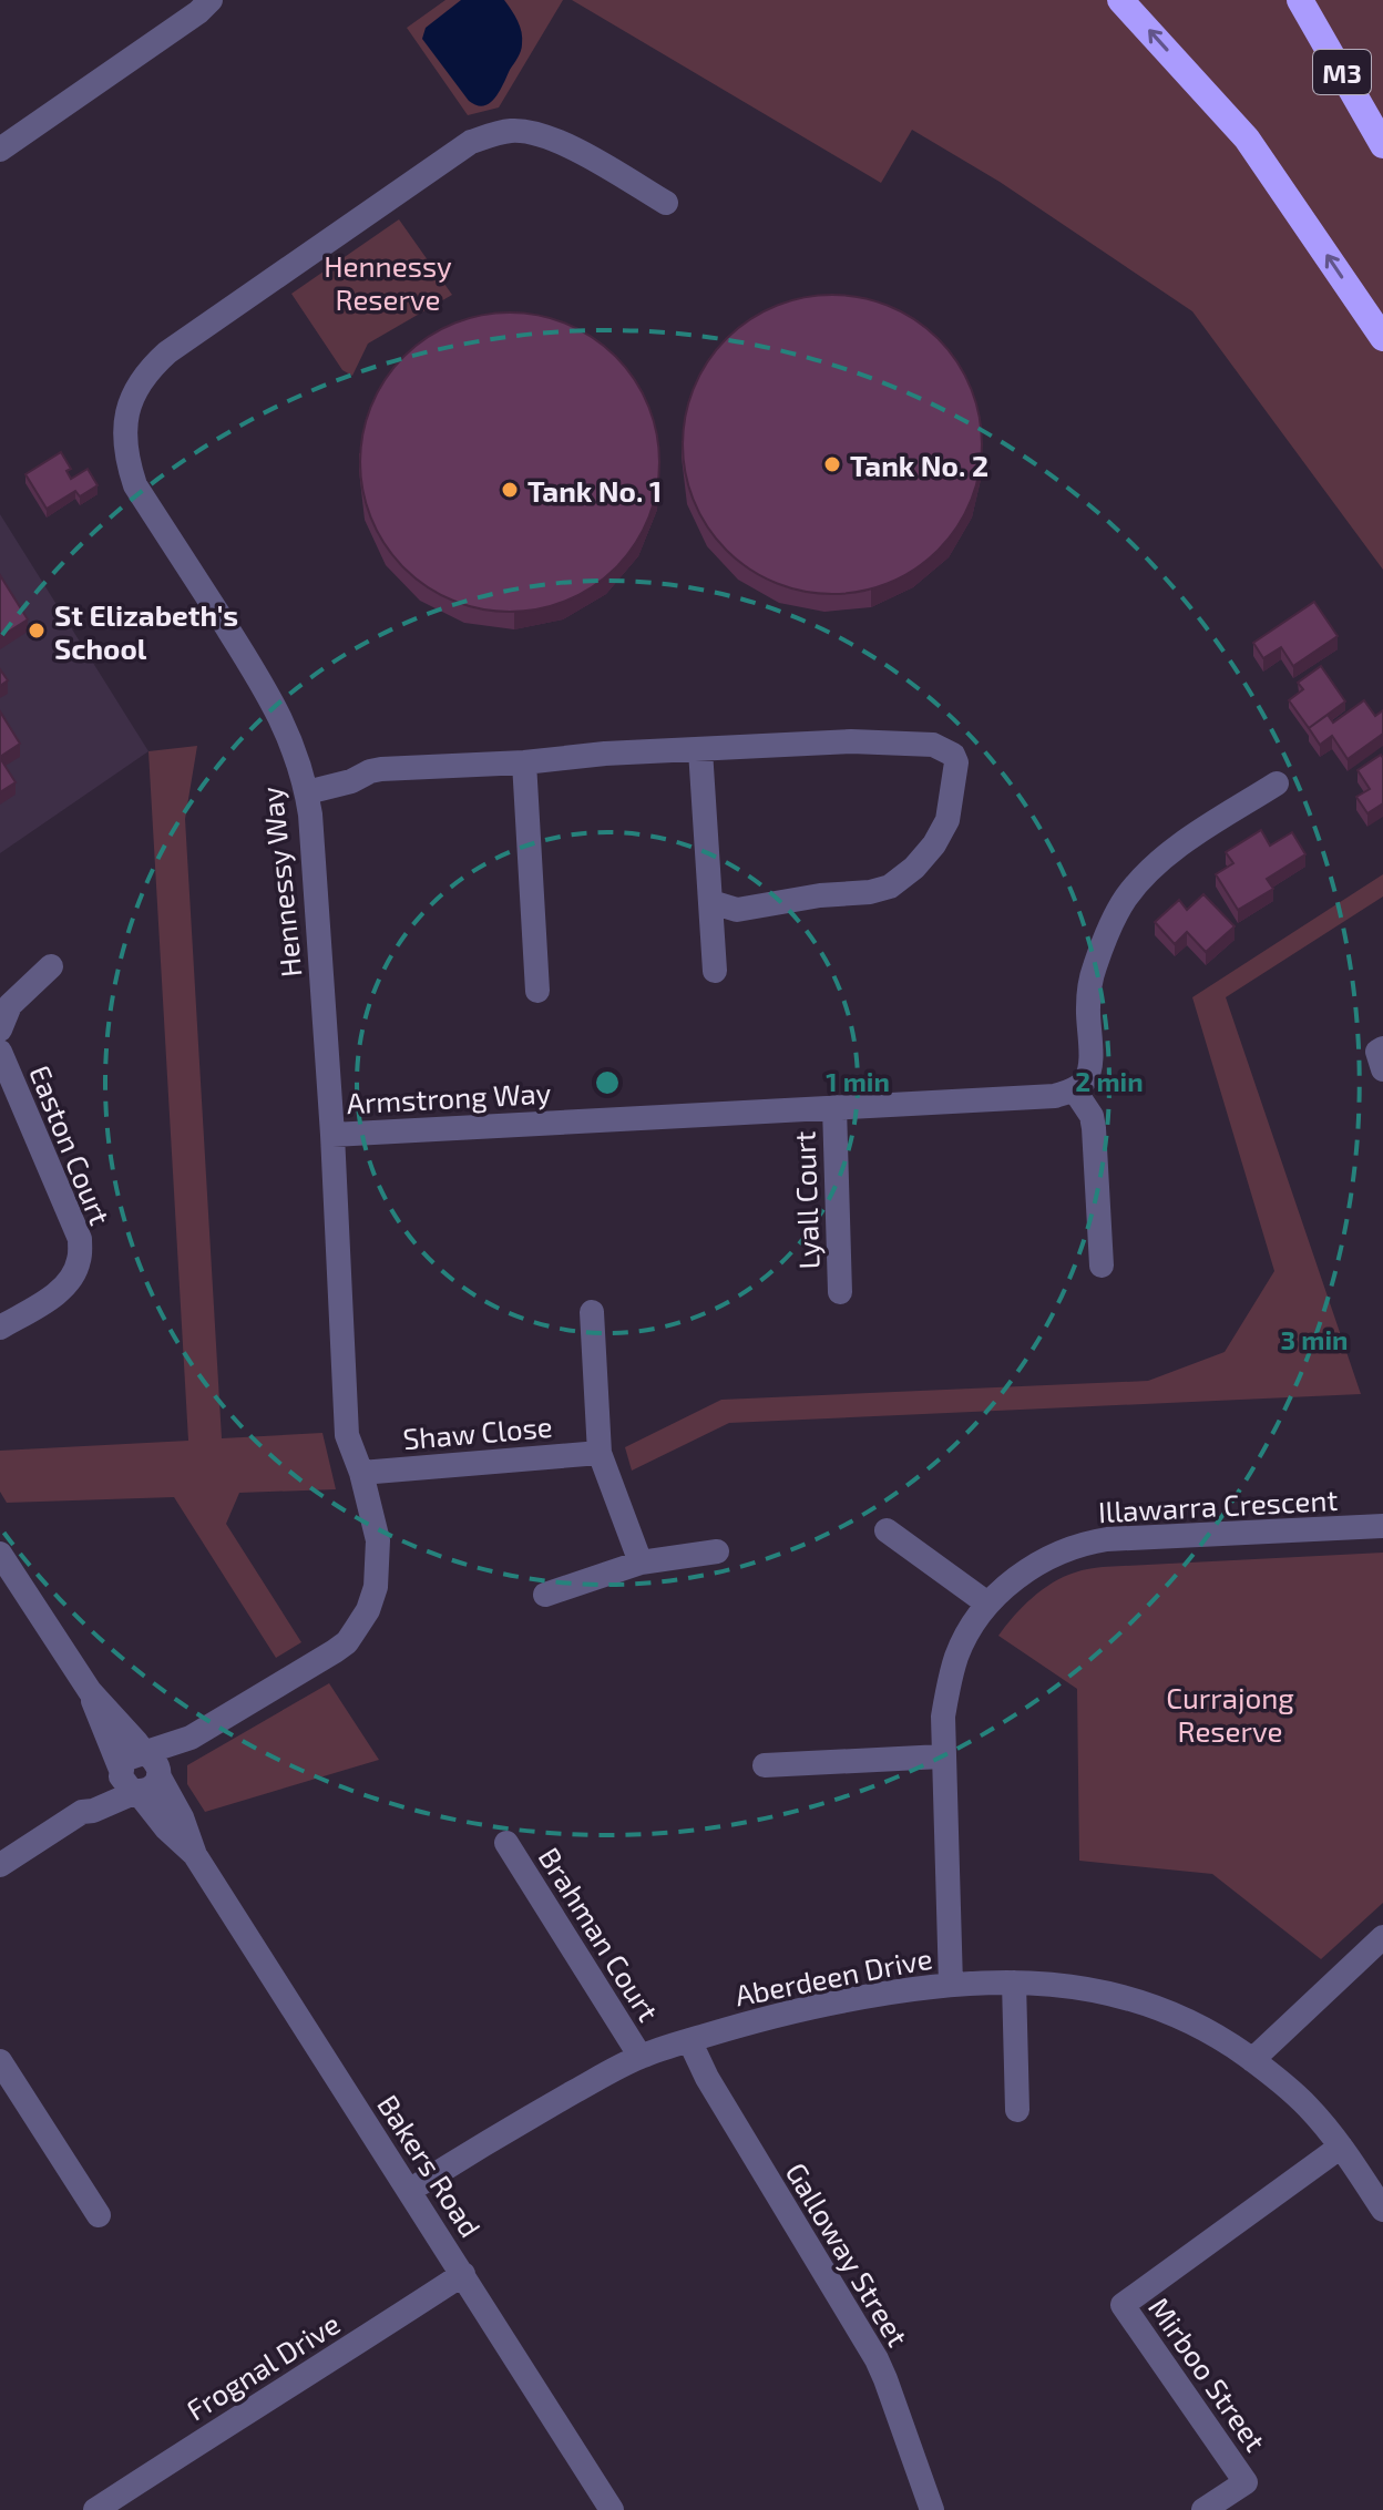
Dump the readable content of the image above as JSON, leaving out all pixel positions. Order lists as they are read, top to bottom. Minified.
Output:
{"streets":{"highway":["M3"],"street":["Hennessy Way","Armstrong Way","Easton Court","Lyall Court","Shaw Close","Illawarra Crescent","Brahman Court","Aberdeen Drive","Bakers Road","Galloway Street","Frognal Drive","Mirboo Street"]},"crossings":[["Hennessy Way","Armstrong Way"],["Hennessy Way","Shaw Close"],["Hennessy Way","Bakers Road"],["Armstrong Way","Lyall Court"],["Illawarra Crescent","Aberdeen Drive"],["Brahman Court","Aberdeen Drive"],["Aberdeen Drive","Bakers Road"],["Aberdeen Drive","Galloway Street"],["Aberdeen Drive","Mirboo Street"],["Bakers Road","Frognal Drive"]],"parks":["Hennessy Reserve","Currajong Reserve"],"places":["Tank No. 2","Tank No. 1","St Elizabeth's School"],"rings":["1 min","2 min","3 min"]}
